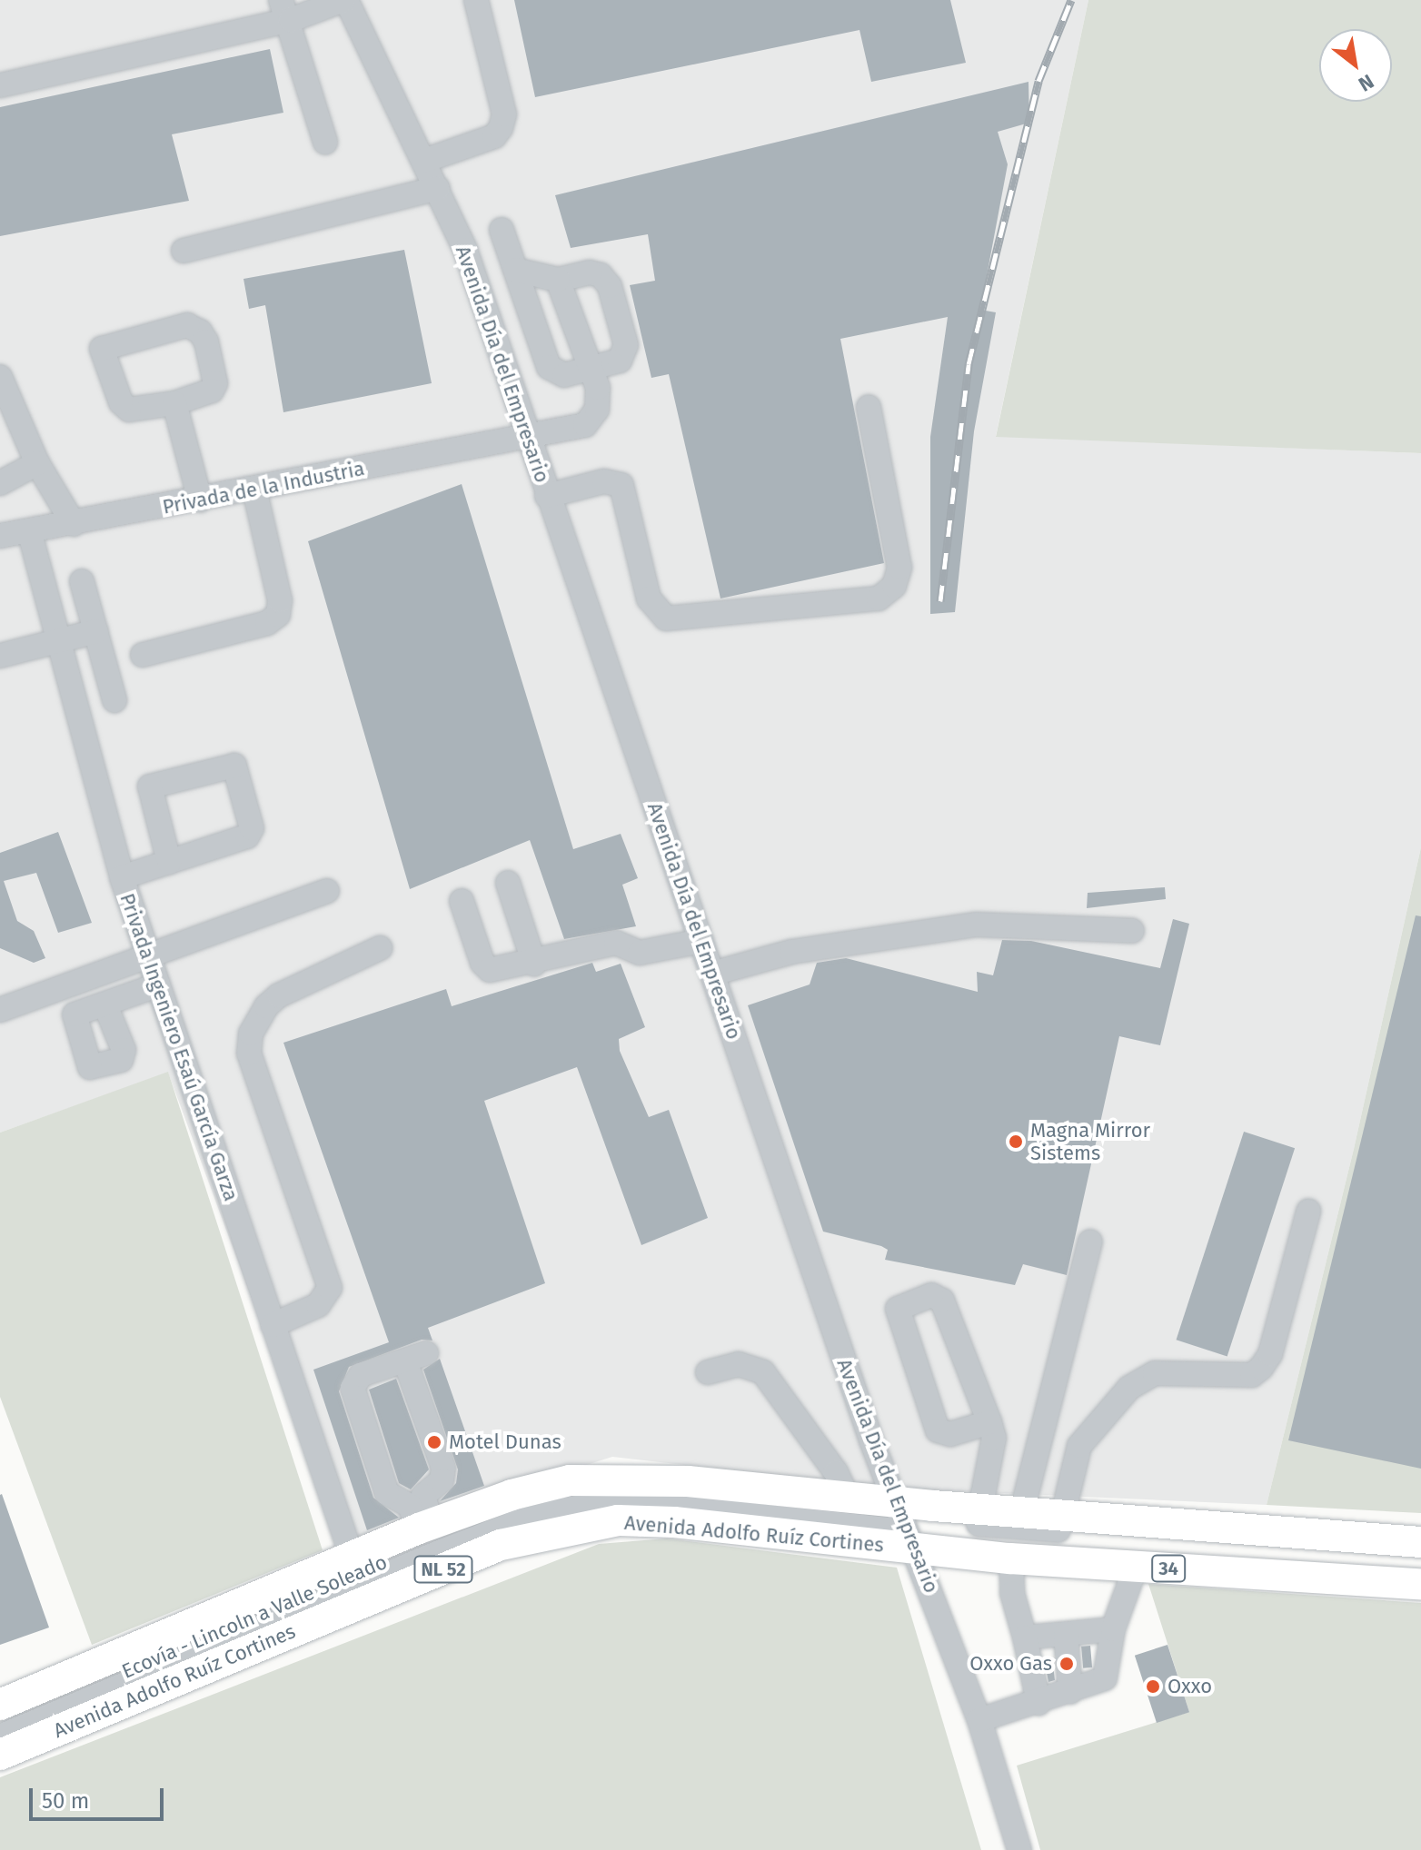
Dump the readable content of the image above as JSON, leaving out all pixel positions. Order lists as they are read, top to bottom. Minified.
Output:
{"streets":{"main road":["Avenida Adolfo Ruíz Cortines","34","NL 52"],"street":["Avenida Día del Empresario","Privada de la Industria","Privada Ingeniero Esaú García Garza","Ecovía - Lincoln a Valle Soleado"]},"crossings":[["Avenida Día del Empresario","Privada de la Industria"],["Avenida Día del Empresario","Avenida Adolfo Ruíz Cortines"],["Avenida Día del Empresario","Ecovía - Lincoln a Valle Soleado"],["Privada de la Industria","Privada Ingeniero Esaú García Garza"],["Privada Ingeniero Esaú García Garza","Avenida Adolfo Ruíz Cortines"],["Avenida Adolfo Ruíz Cortines","Ecovía - Lincoln a Valle Soleado"]],"places":["Magna Mirror Sistems","Motel Dunas","Oxxo Gas","Oxxo"],"scale_bar":"50 m","north":"bottom right"}
